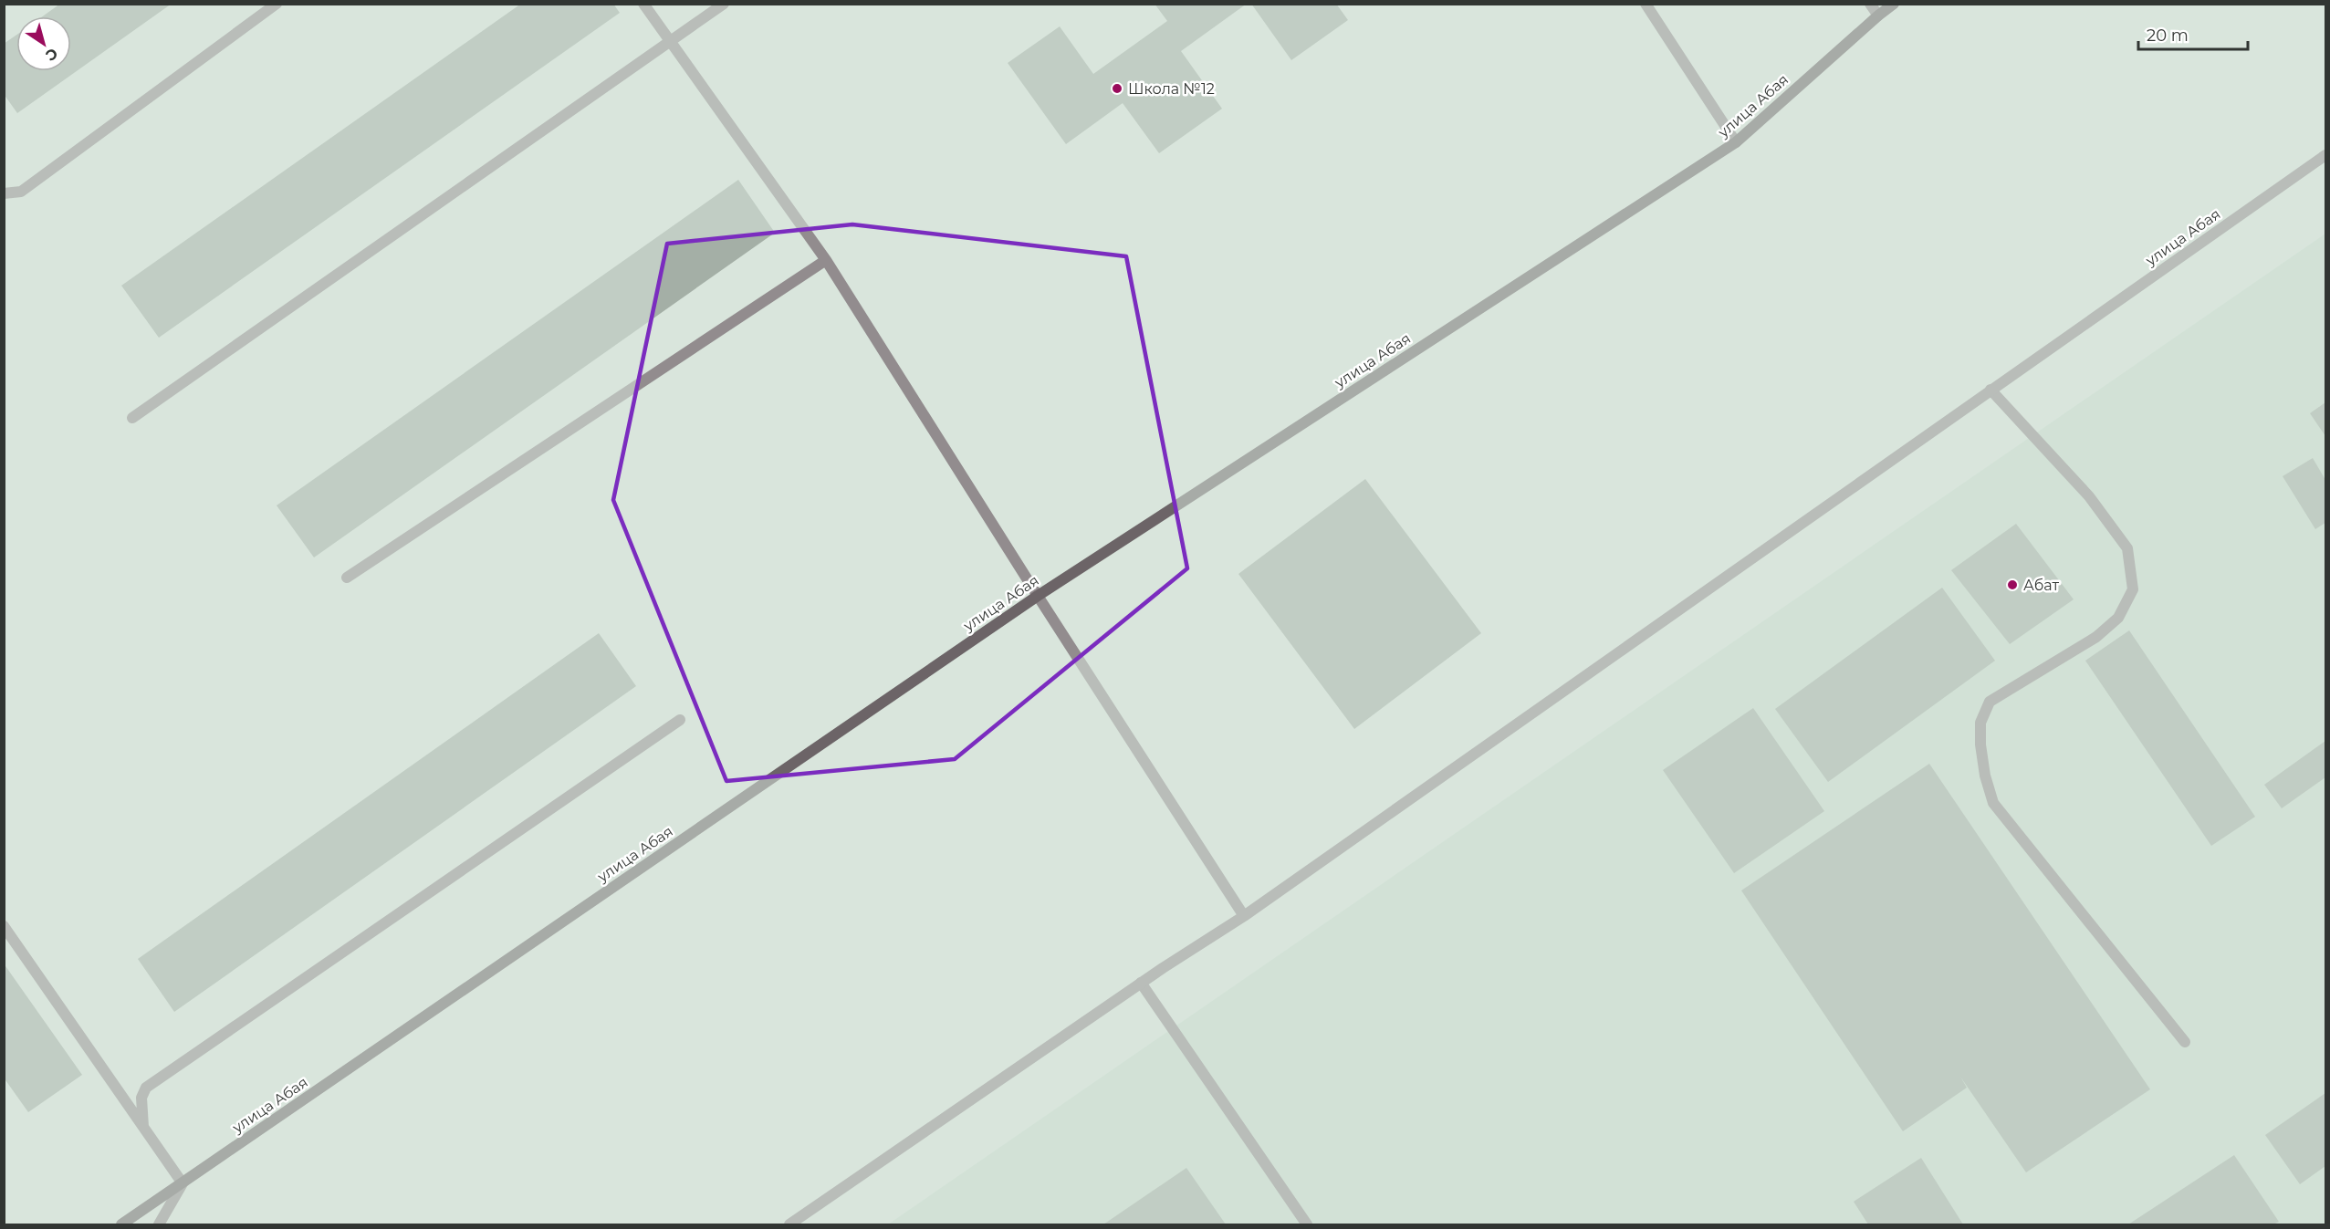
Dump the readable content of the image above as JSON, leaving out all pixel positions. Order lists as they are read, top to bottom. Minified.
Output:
{"streets":{"street":["улица Абая"]},"places":["Школа №12","Абат"],"scale_bar":"20 m","north":"bottom right"}
